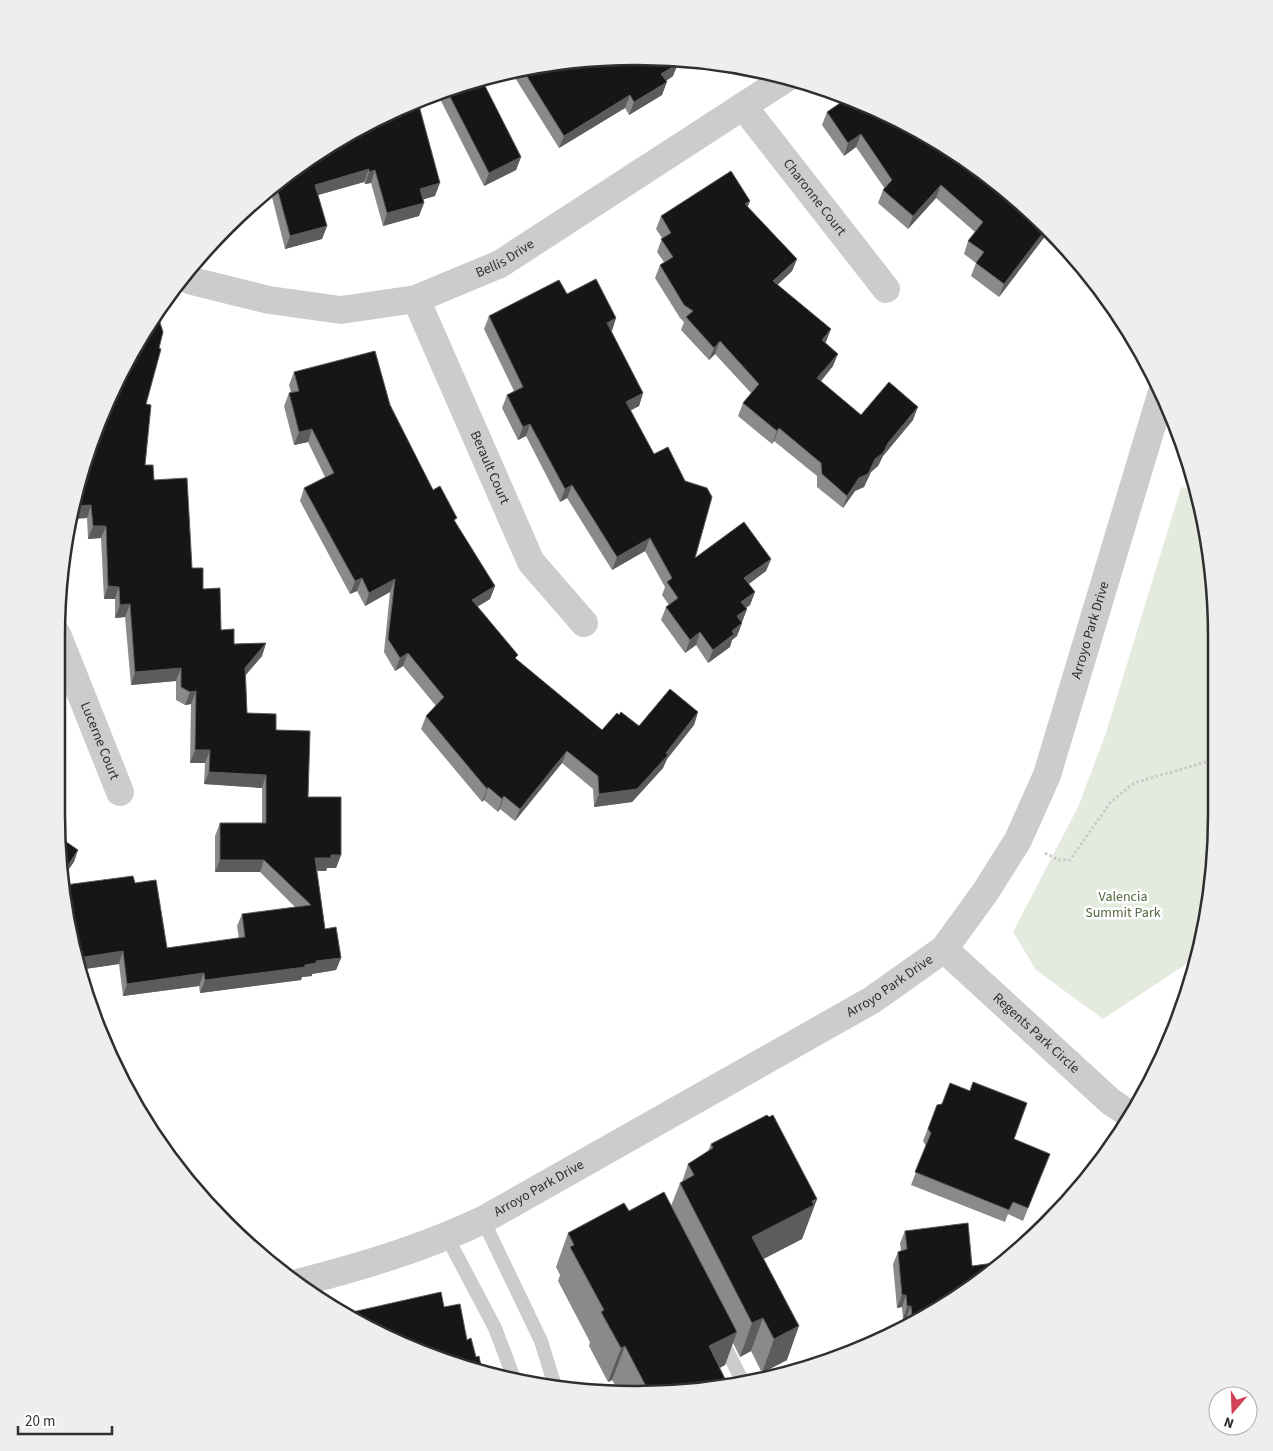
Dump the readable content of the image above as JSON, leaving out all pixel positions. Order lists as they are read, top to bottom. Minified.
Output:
{"streets":{"street":["Charonne Court","Bellis Drive","Berault Court","Arroyo Park Drive","Lucerne Court","Regents Park Circle"]},"crossings":[["Charonne Court","Bellis Drive"],["Bellis Drive","Berault Court"],["Arroyo Park Drive","Regents Park Circle"]],"parks":["Valencia Summit Park"],"scale_bar":"20 m","north":"bottom"}
